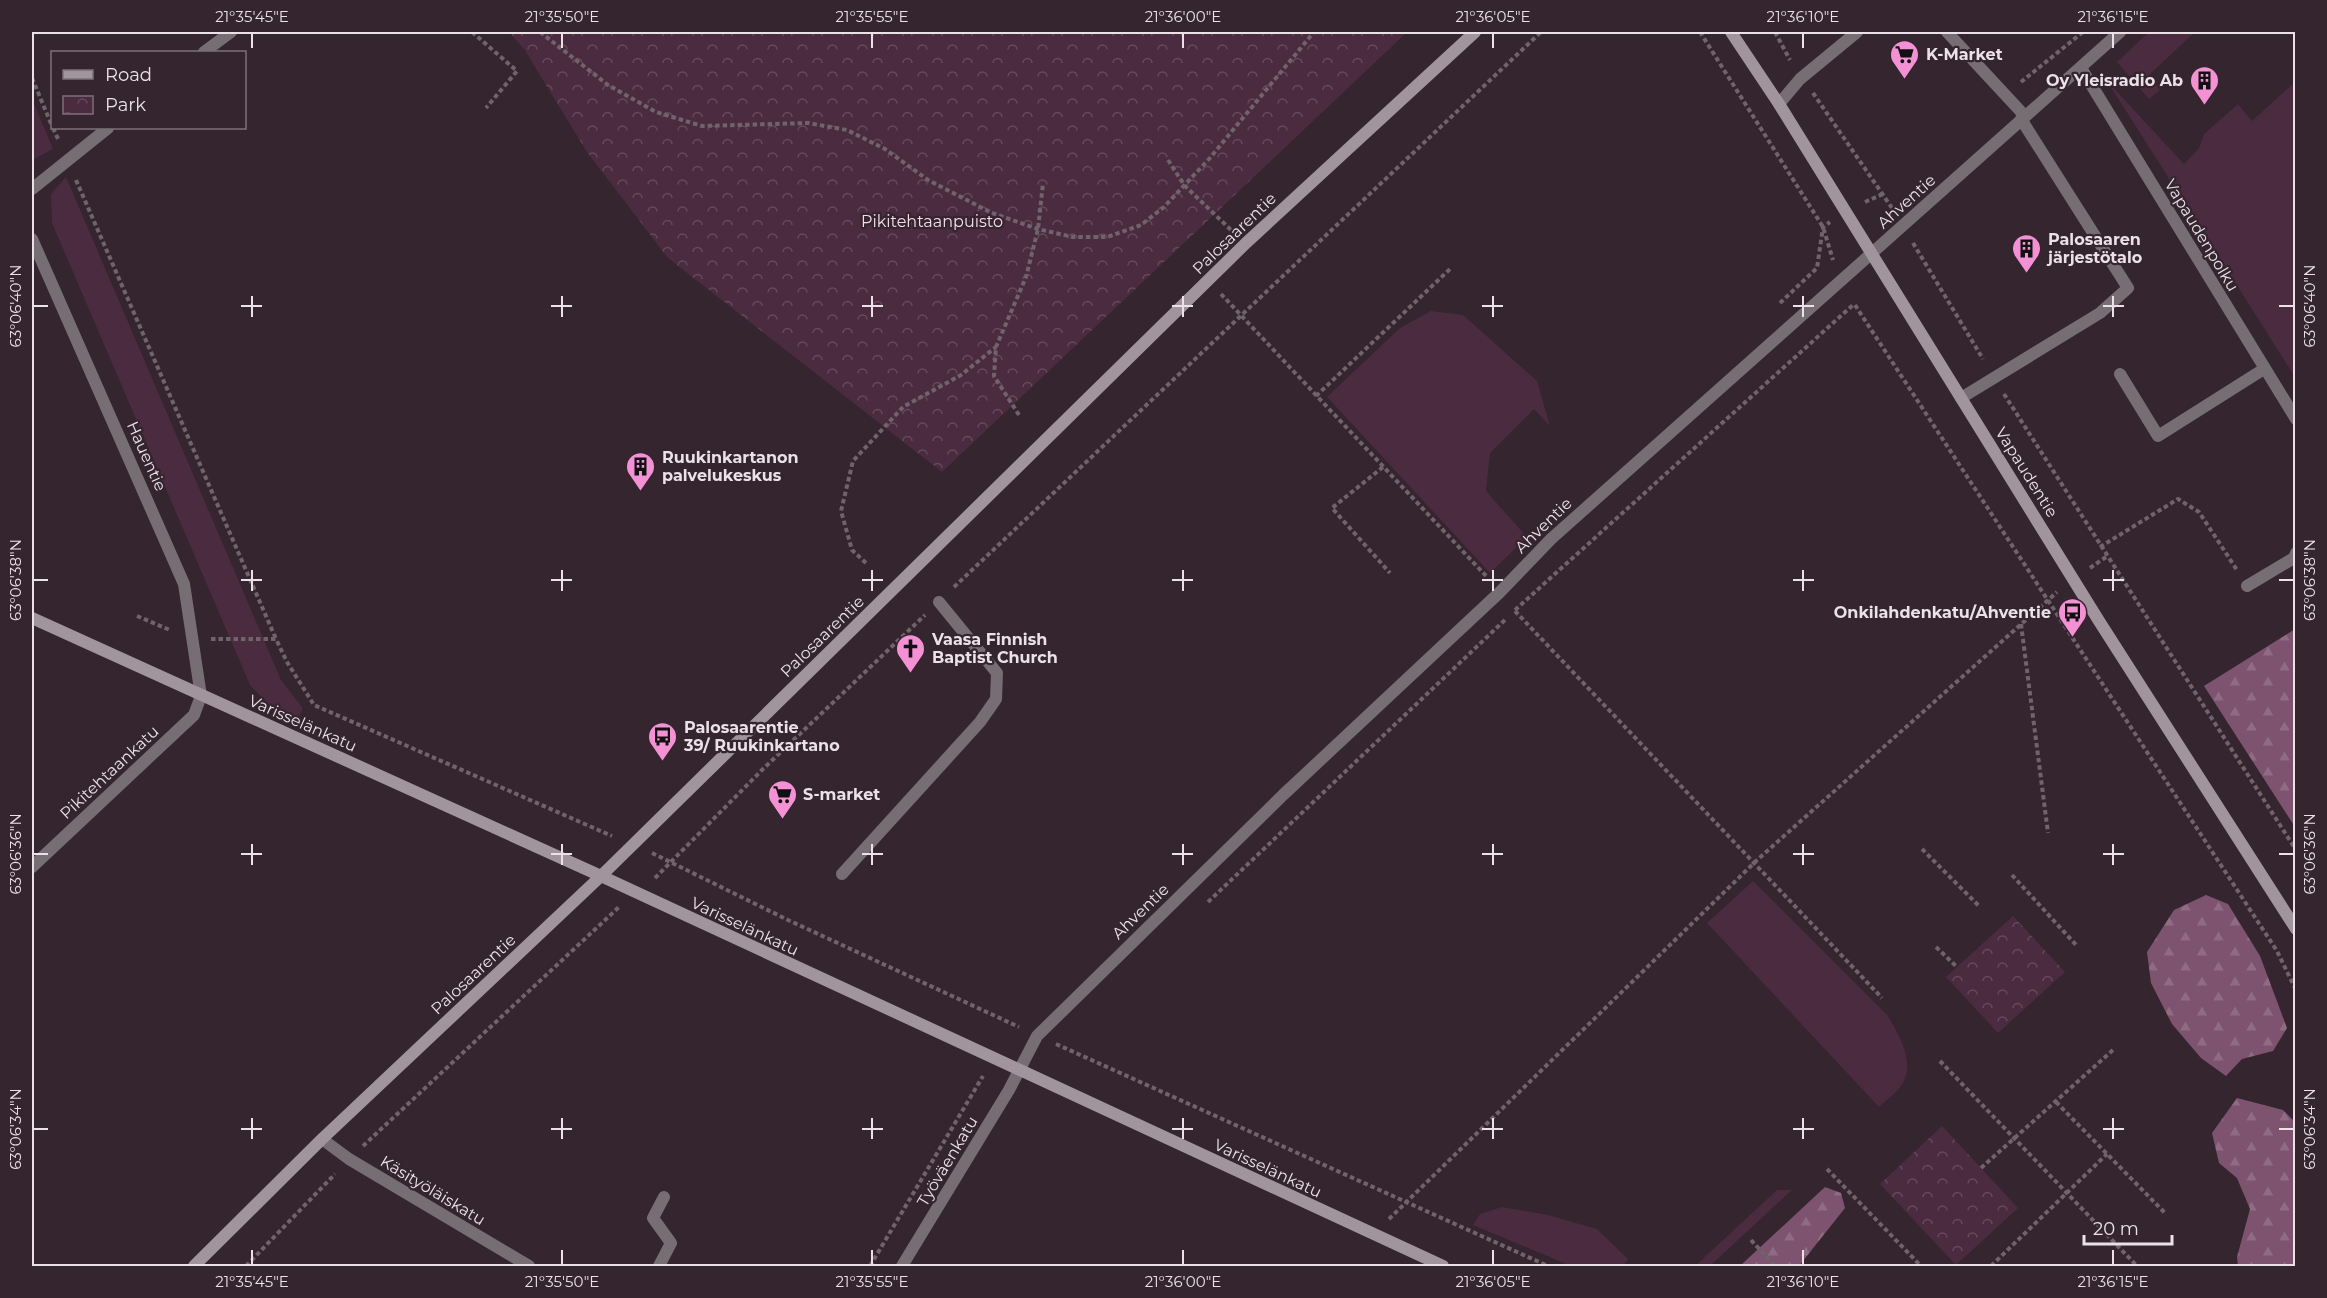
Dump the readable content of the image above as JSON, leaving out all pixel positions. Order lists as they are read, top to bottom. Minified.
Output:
{"streets":{"main road":["Palosaarentie","Vapaudentie","Varisselänkatu"],"street":["Ahventie","Vapaudenpolku","Hauentie","Pikitehtaankatu","Työväenkatu","Käsityöläiskatu"]},"crossings":[["Ahventie","Vapaudenpolku"],["Ahventie","Vapaudentie"],["Ahventie","Varisselänkatu"],["Ahventie","Työväenkatu"],["Palosaarentie","Varisselänkatu"],["Palosaarentie","Käsityöläiskatu"],["Hauentie","Varisselänkatu"],["Hauentie","Pikitehtaankatu"],["Varisselänkatu","Pikitehtaankatu"],["Varisselänkatu","Työväenkatu"]],"parks":["Pikitehtaanpuisto"],"places":{"supermarket":["K-Market","S-market"],"building":["Oy Yleisradio Ab","Palosaaren järjestötalo","Ruukinkartanon palvelukeskus"],"bus stop":["Onkilahdenkatu/Ahventie","Palosaarentie 39/ Ruukinkartano"],"church":["Vaasa Finnish Baptist Church"]},"legend":["Road","Park"],"scale_bar":"20 m","coordinates":["21°35'45\"E","21°35'50\"E","21°35'55\"E","21°36'00\"E","21°36'05\"E","21°36'10\"E","21°36'15\"E","63°06'40\"N","63°06'38\"N","63°06'36\"N","63°06'34\"N"]}
